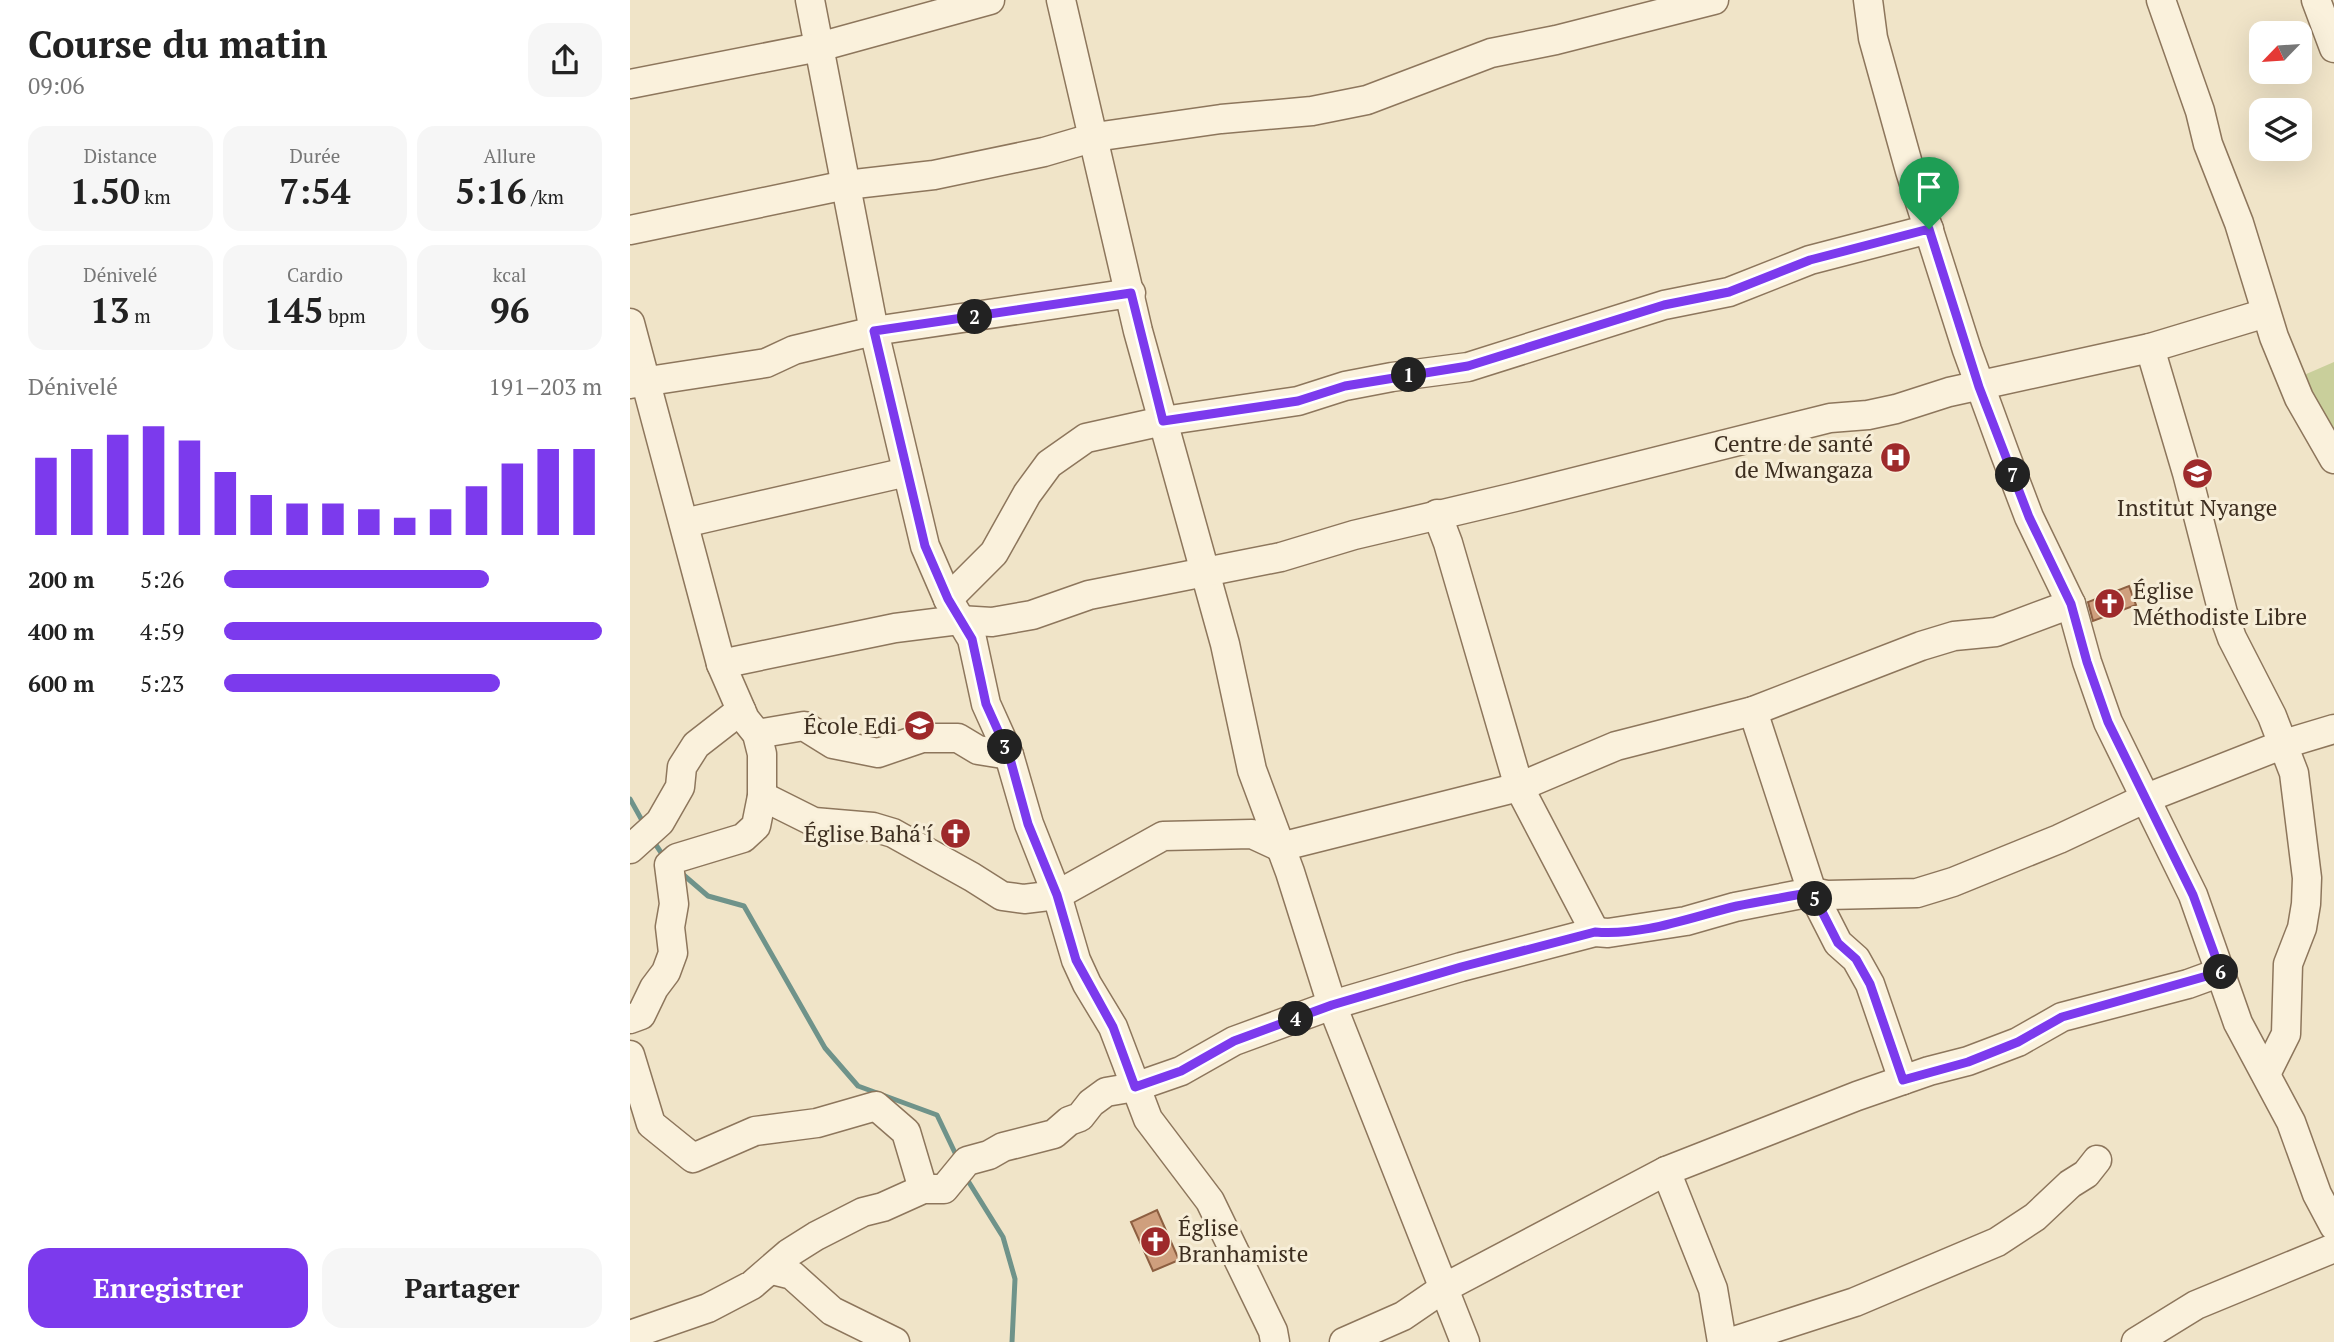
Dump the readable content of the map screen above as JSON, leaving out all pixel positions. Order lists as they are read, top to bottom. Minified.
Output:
{"places":{"hospital":["Centre de santé de Mwangaza"],"school or university":["Institut Nyange","École Edi"],"church":["Église Méthodiste Libre","Église Bahá'í","Église Branhamiste"]},"north":"bottom left","page":{"heading":["Course du matin","09:06"],"stats":[["Distance","1.50 km"],["Durée","7:54"],["Allure","5:16 /km"],["Dénivelé","13 m"],["Cardio","145 bpm"],["kcal","96"]],"pins":["2","1","7","3","5","6","4"],"chart":["Dénivelé","191–203 m"],"list":[{"name":"200 m","note":"5:26"},{"name":"400 m","note":"4:59"},{"name":"600 m","note":"5:23"}],"buttons":["Enregistrer","Partager"]}}
